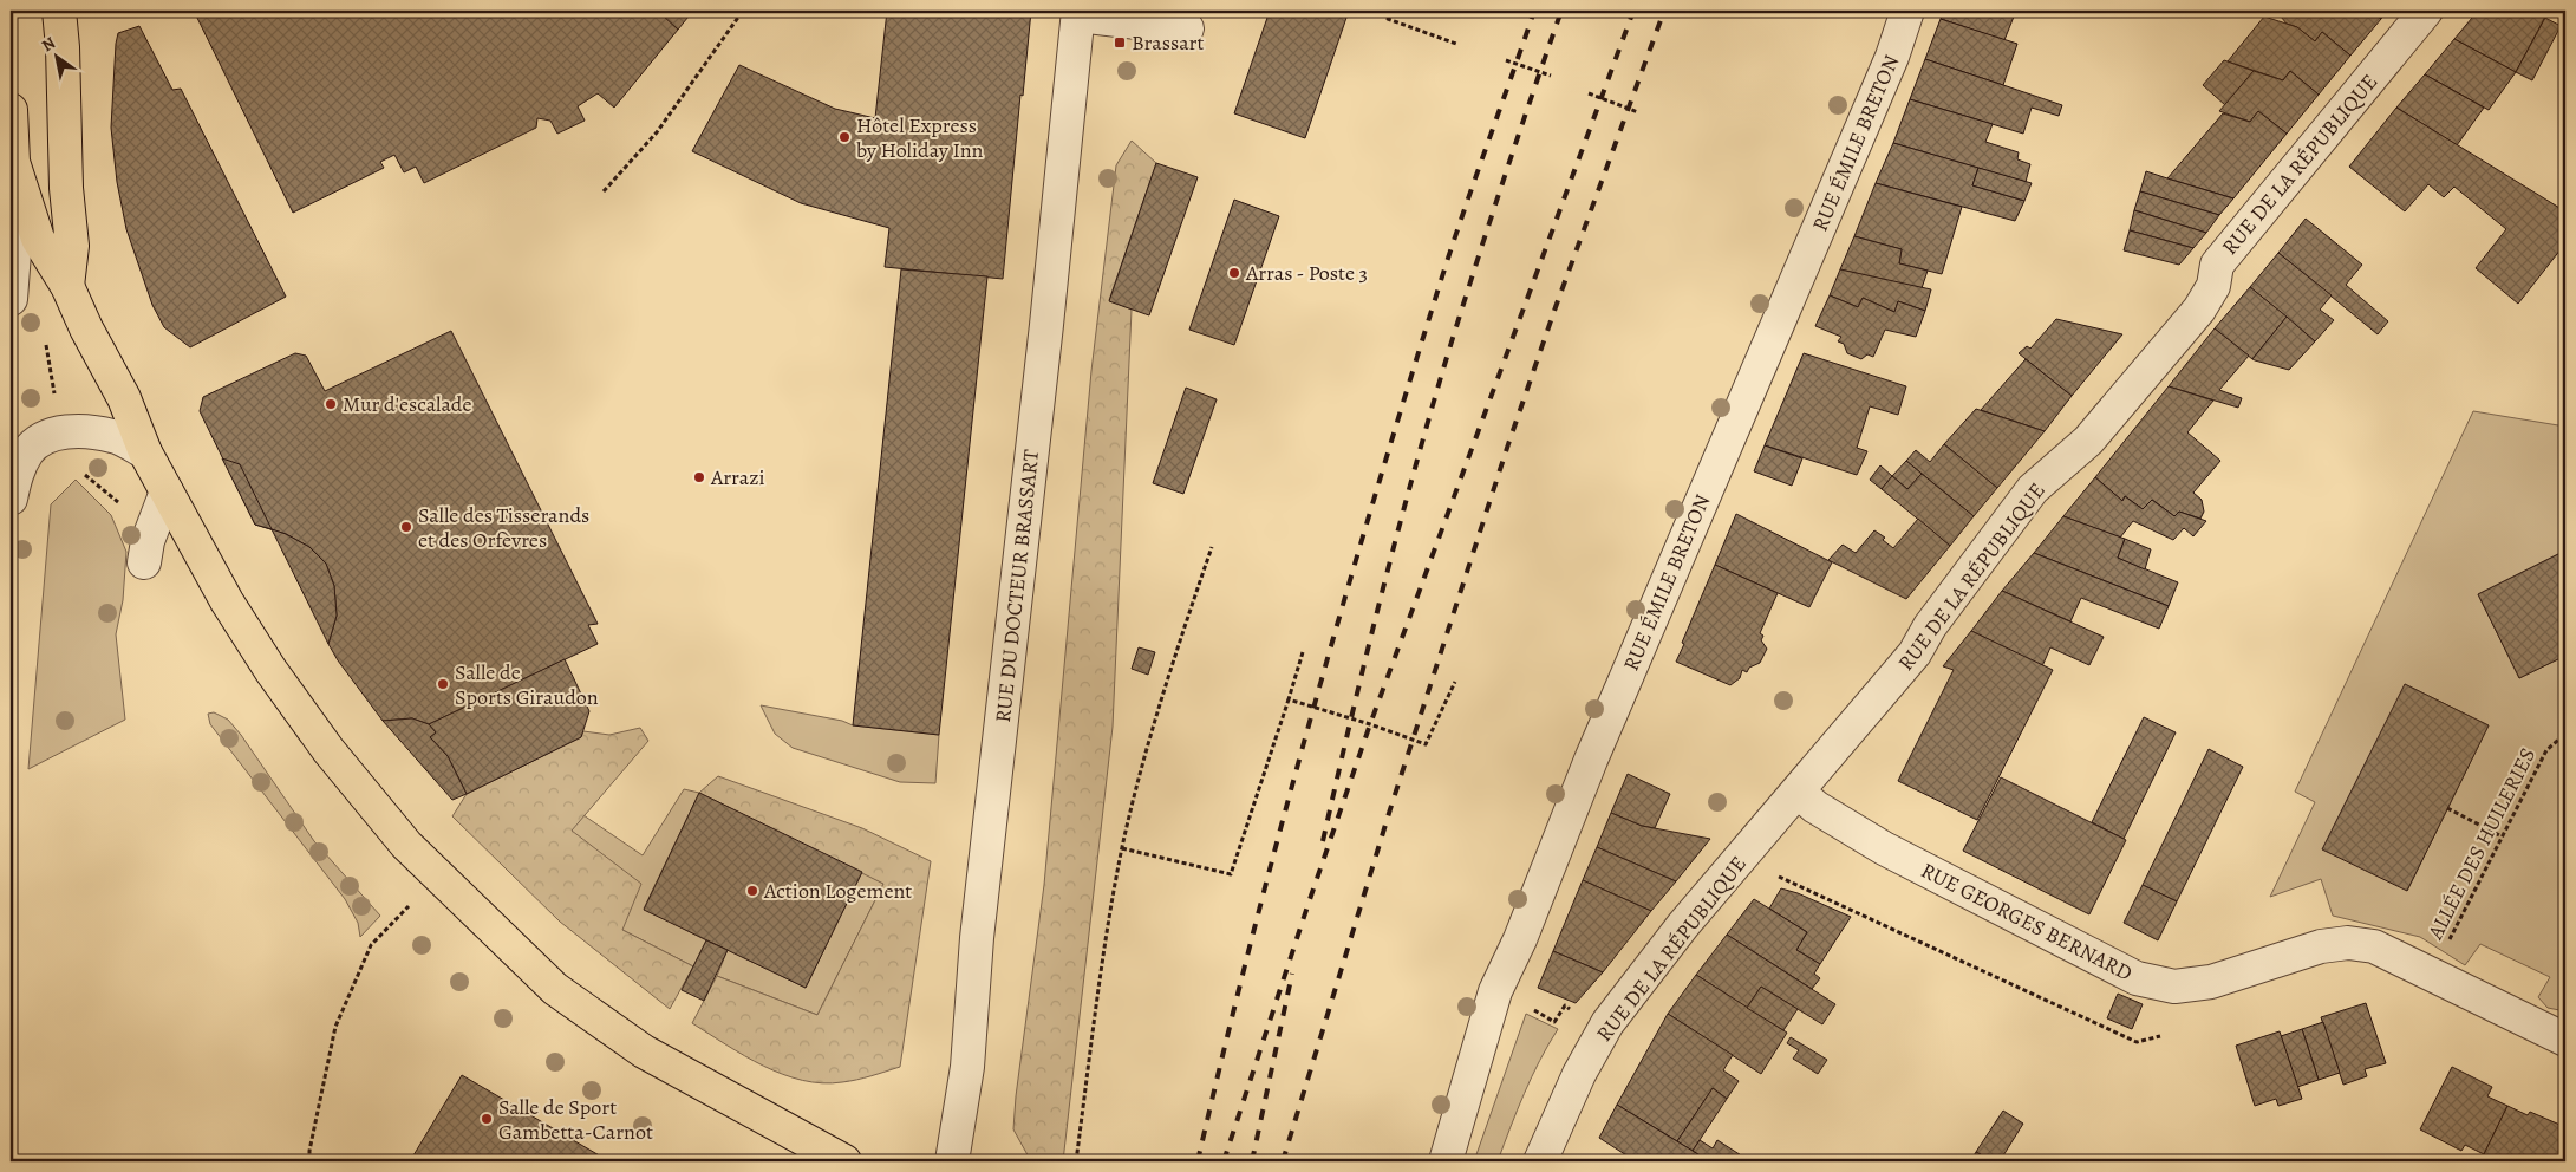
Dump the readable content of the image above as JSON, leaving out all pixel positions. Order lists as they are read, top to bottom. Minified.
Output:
{"streets":{"street":["RUE ÉMILE BRETON","RUE DE LA RÉPUBLIQUE","RUE DU DOCTEUR BRASSART","RUE GEORGES BERNARD"],"path":["ALLÉE DES HUILERIES"]},"crossings":[["RUE DE LA RÉPUBLIQUE","RUE GEORGES BERNARD"],["ALLÉE DES HUILERIES","RUE GEORGES BERNARD"]],"places":{"transit":["Brassart"],"other":["Hôtel Express by Holiday Inn","Arras - Poste 3","Mur d'escalade","Arrazi","Salle des Tisserands et des Orfèvres","Salle de Sports Giraudon","Action Logement","Salle de Sport Gambetta-Carnot"]},"north":"top left"}
